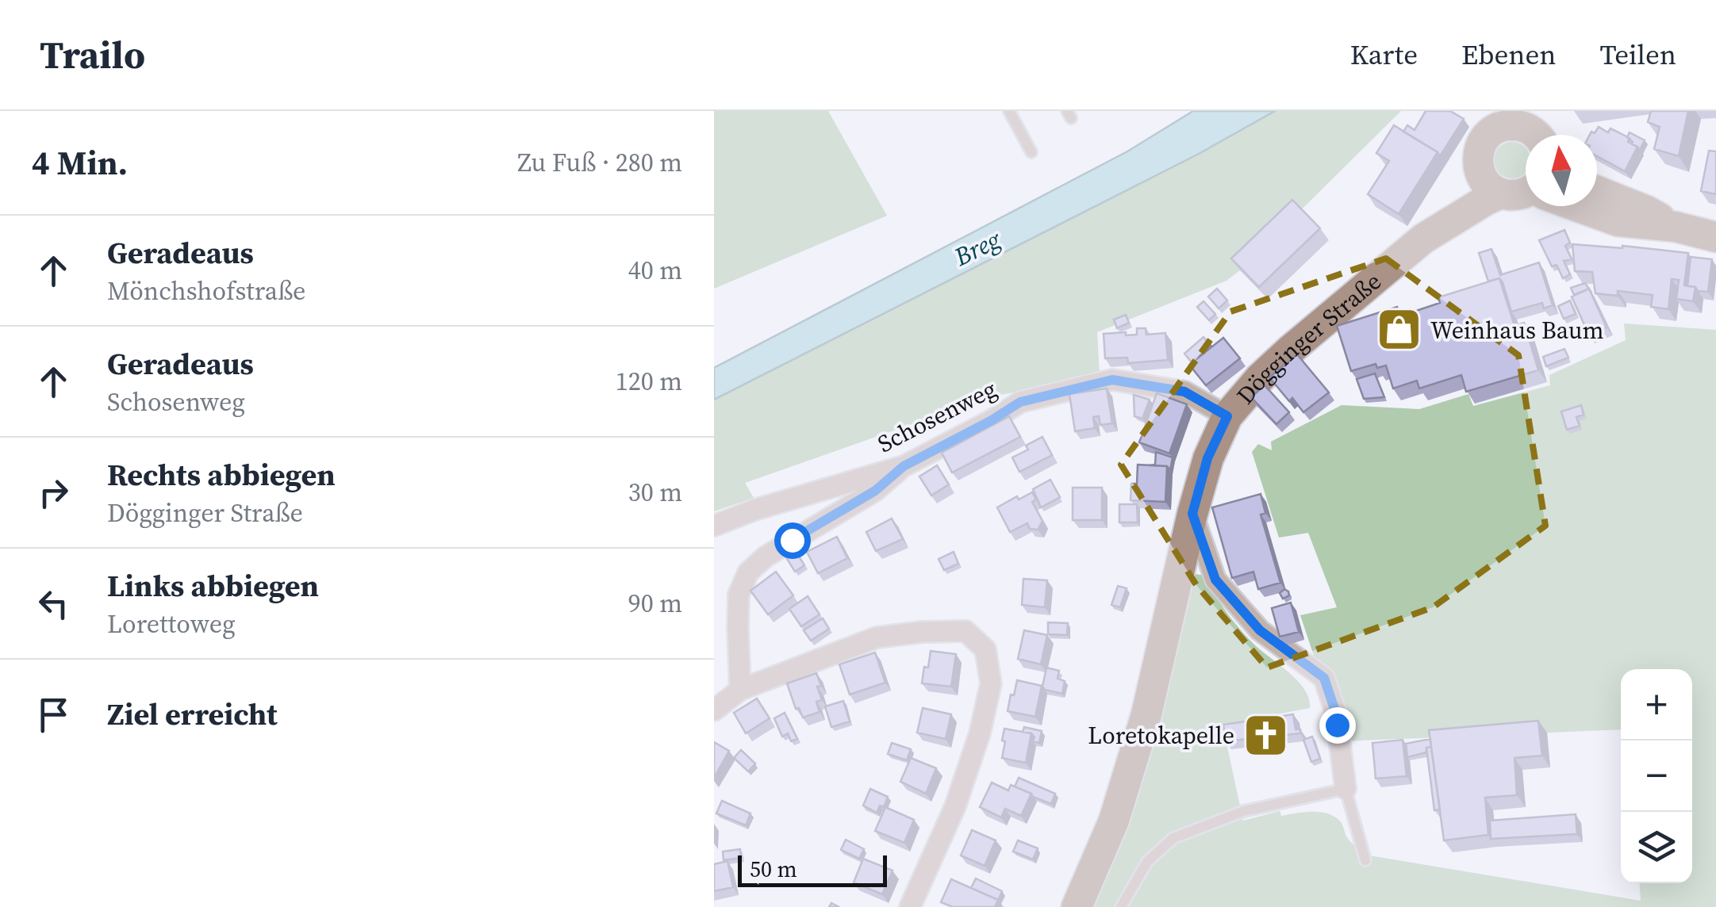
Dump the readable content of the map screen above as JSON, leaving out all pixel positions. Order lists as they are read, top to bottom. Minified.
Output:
{"streets":{"main road":["Dögginger Straße"],"street":["Schosenweg"]},"crossings":[["Dögginger Straße","Schosenweg"]],"water":["Breg"],"places":{"shop":["Weinhaus Baum"],"church":["Loretokapelle"]},"scale_bar":"50 m","north":"top","page":{"header":"Trailo","nav":["Karte","Ebenen","Teilen"],"heading":["4 Min.","Zu Fuß · 280 m"],"list":[["Geradeaus","Mönchshofstraße","40 m"],["Geradeaus","Schosenweg","120 m"],["Rechts abbiegen","Dögginger Straße","30 m"],["Links abbiegen","Lorettoweg","90 m"],"Ziel erreicht"],"map_buttons":["+","−"],"scale":"50 m"}}
